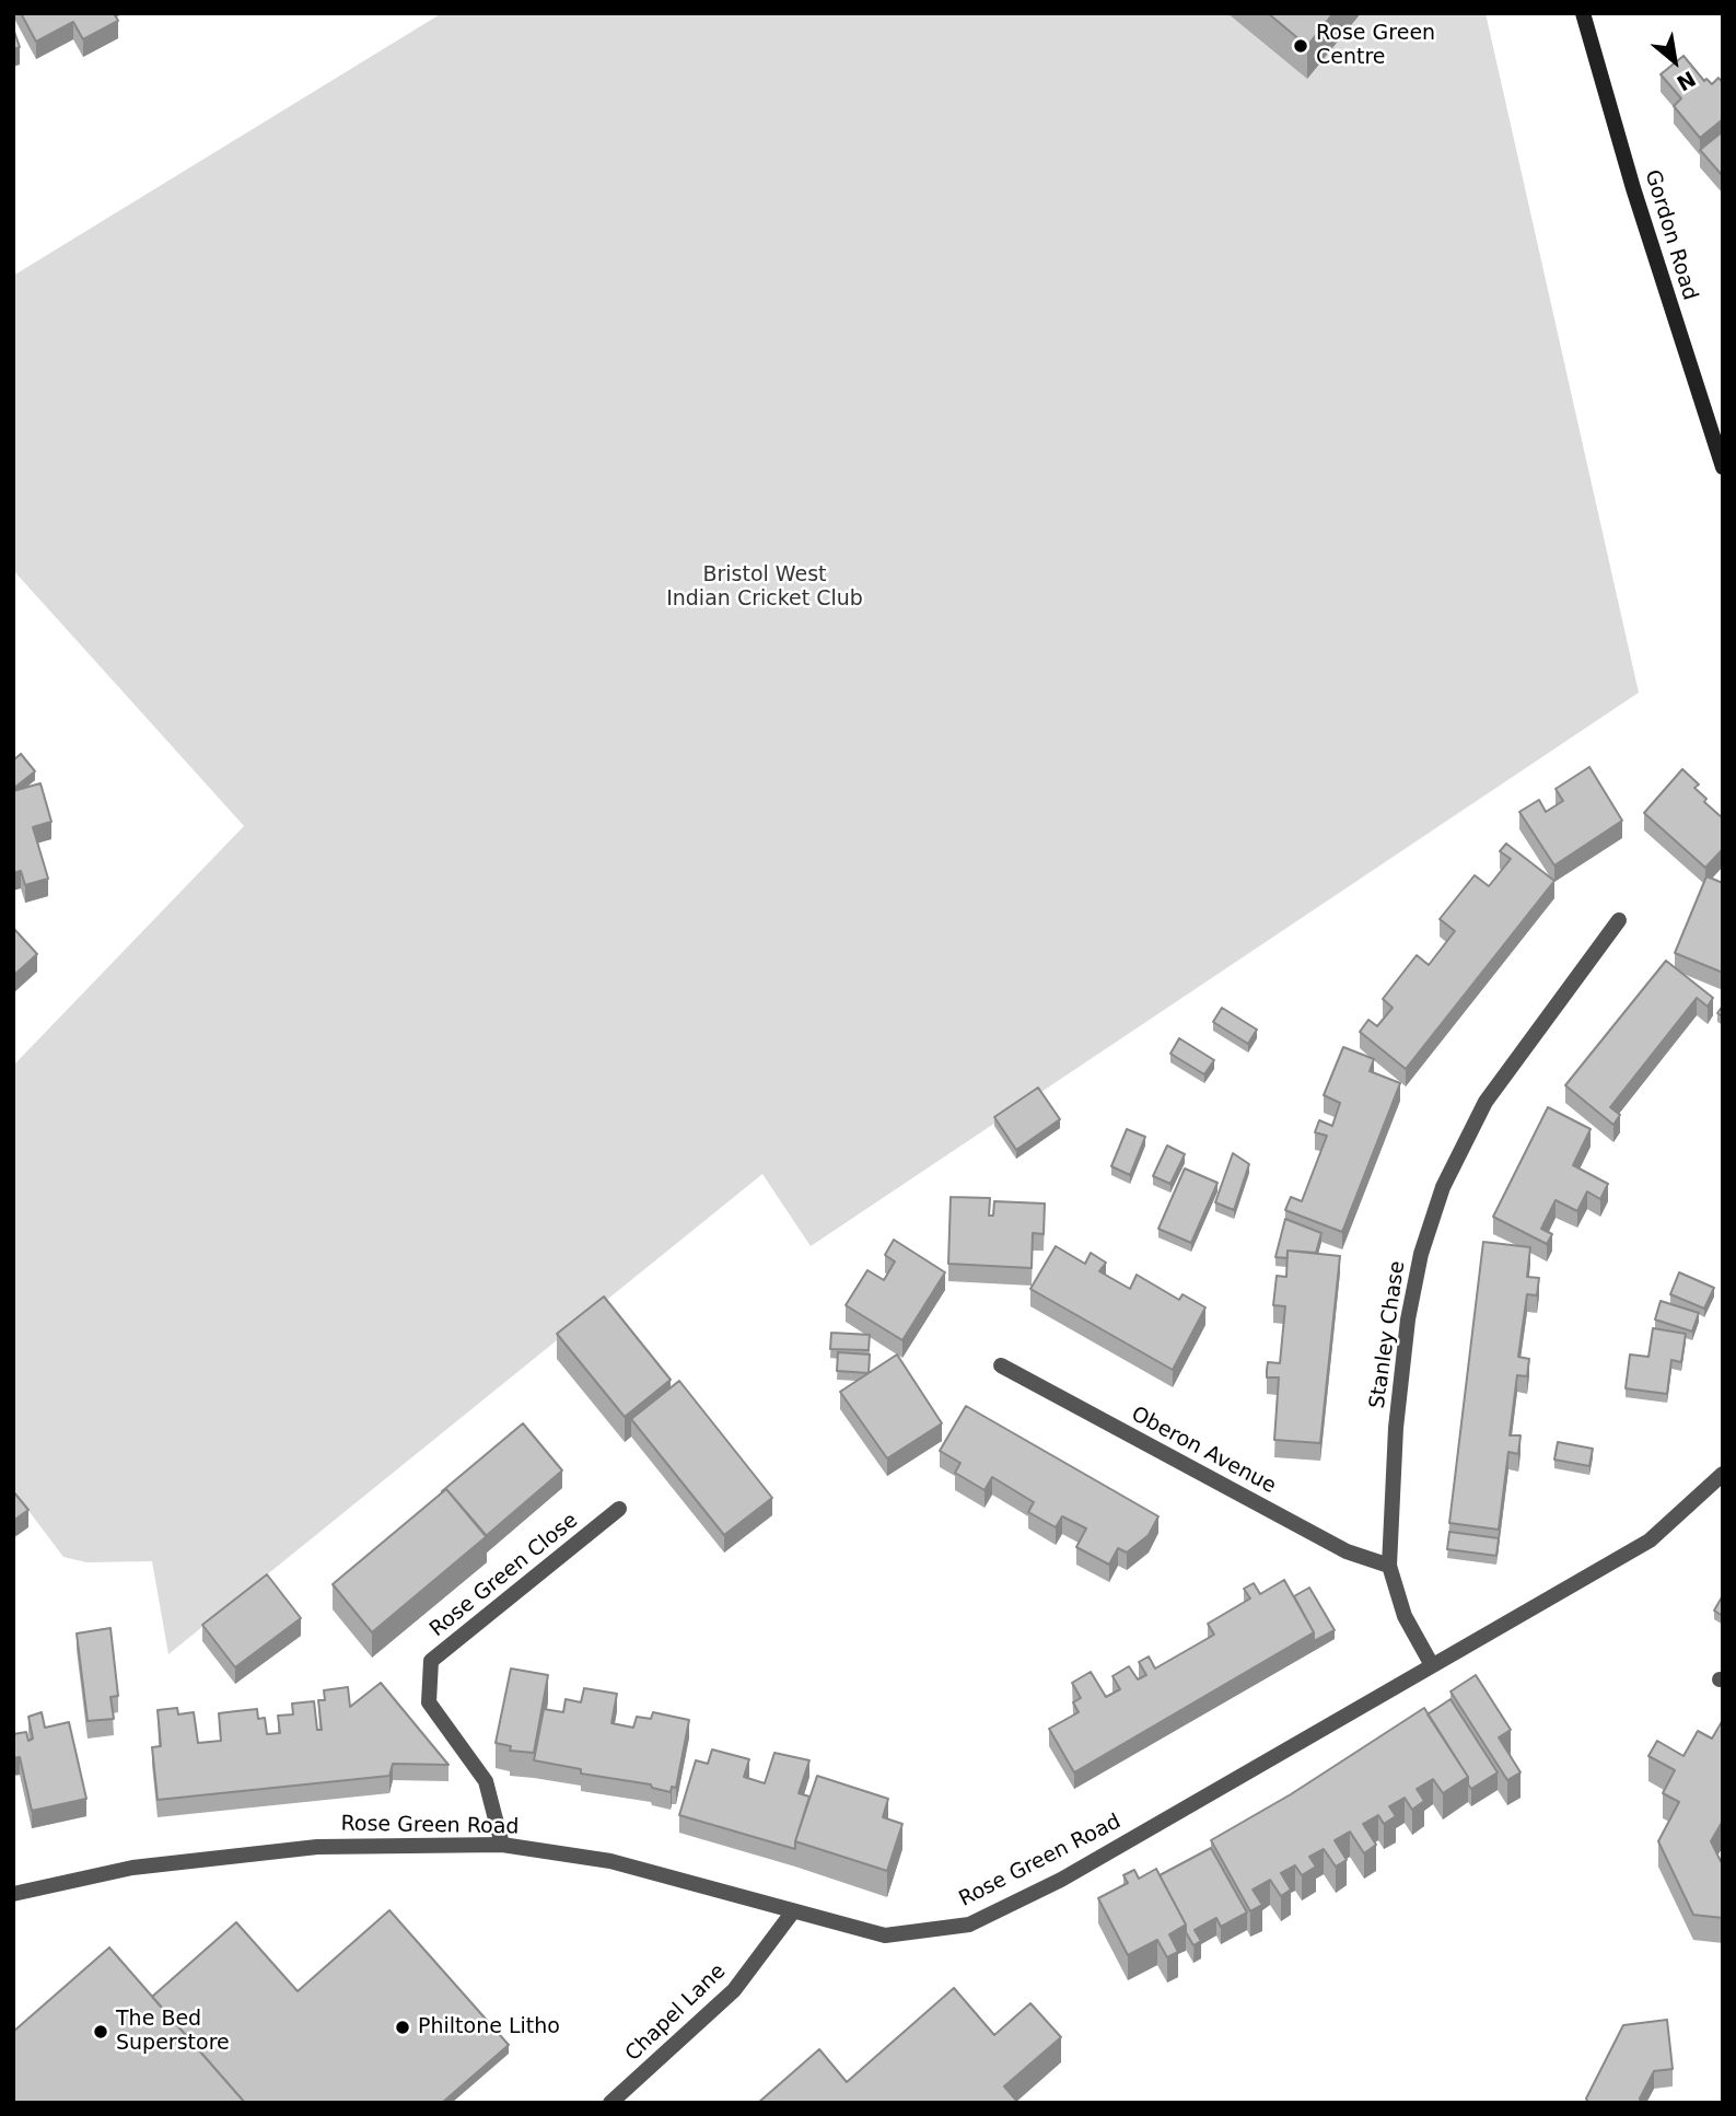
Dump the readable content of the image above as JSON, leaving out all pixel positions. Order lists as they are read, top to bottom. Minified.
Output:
{"streets":{"main road":["Gordon Road"],"street":["Stanley Chase","Oberon Avenue","Rose Green Close","Rose Green Road","Chapel Lane"]},"crossings":[["Stanley Chase","Oberon Avenue"],["Stanley Chase","Rose Green Road"],["Rose Green Close","Rose Green Road"],["Rose Green Road","Chapel Lane"]],"parks":["Bristol West Indian Cricket Club"],"places":["Rose Green Centre","Philtone Litho","The Bed Superstore"],"north":"bottom right"}
